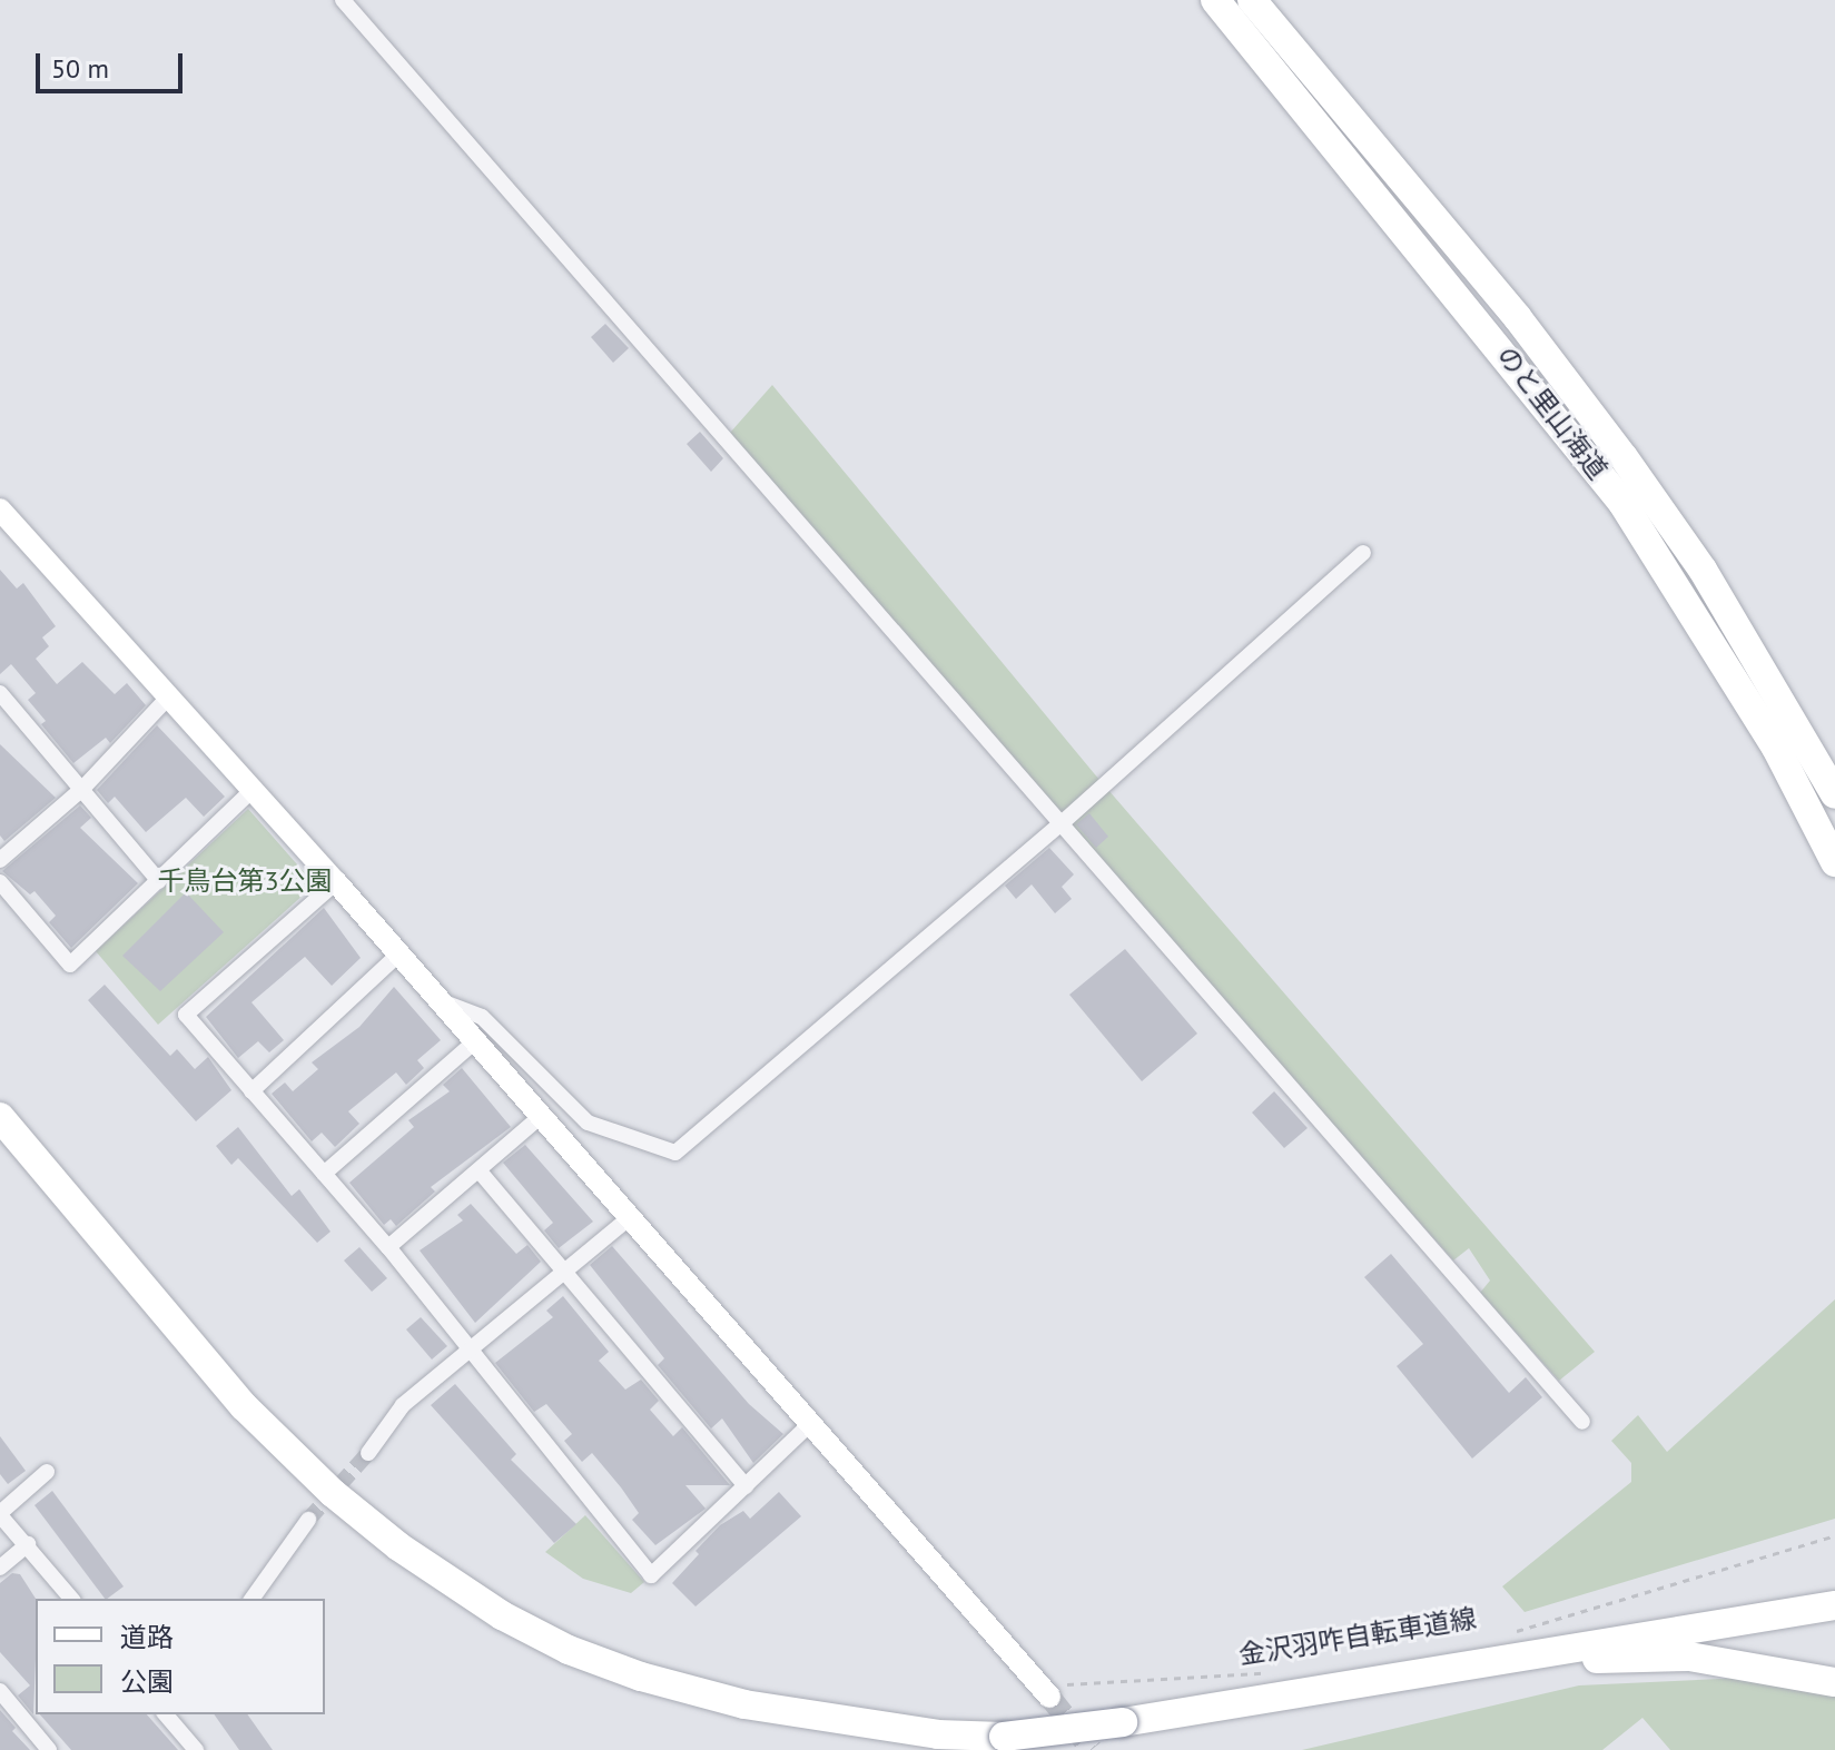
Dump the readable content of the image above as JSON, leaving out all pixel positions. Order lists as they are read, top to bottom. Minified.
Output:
{"streets":{"highway":["のと里山海道"],"path":["金沢羽咋自転車道線"]},"parks":["千鳥台第3公園"],"legend":["道路","公園"],"scale_bar":"50 m"}
